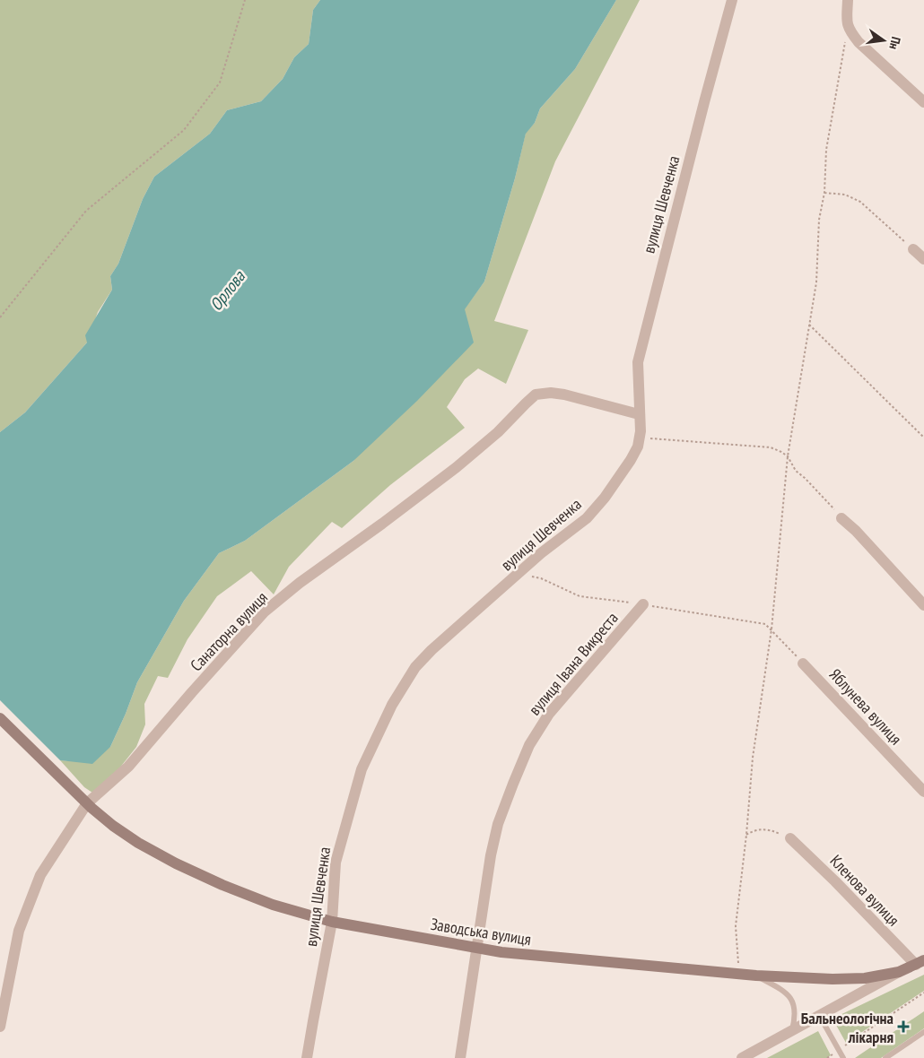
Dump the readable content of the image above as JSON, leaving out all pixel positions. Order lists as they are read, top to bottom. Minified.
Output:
{"streets":{"street":["вулиця Шевченка","Санаторна вулиця","вулиця Івана Викреста","Яблунева вулиця","Кленова вулиця","Заводська вулиця"]},"crossings":[["вулиця Шевченка","Санаторна вулиця"],["вулиця Шевченка","Заводська вулиця"],["Санаторна вулиця","Заводська вулиця"],["вулиця Івана Викреста","Заводська вулиця"],["Кленова вулиця","Заводська вулиця"]],"water":["Орлова"],"places":{"health":["Бальнеологічна лікарня"]},"north":"right"}
